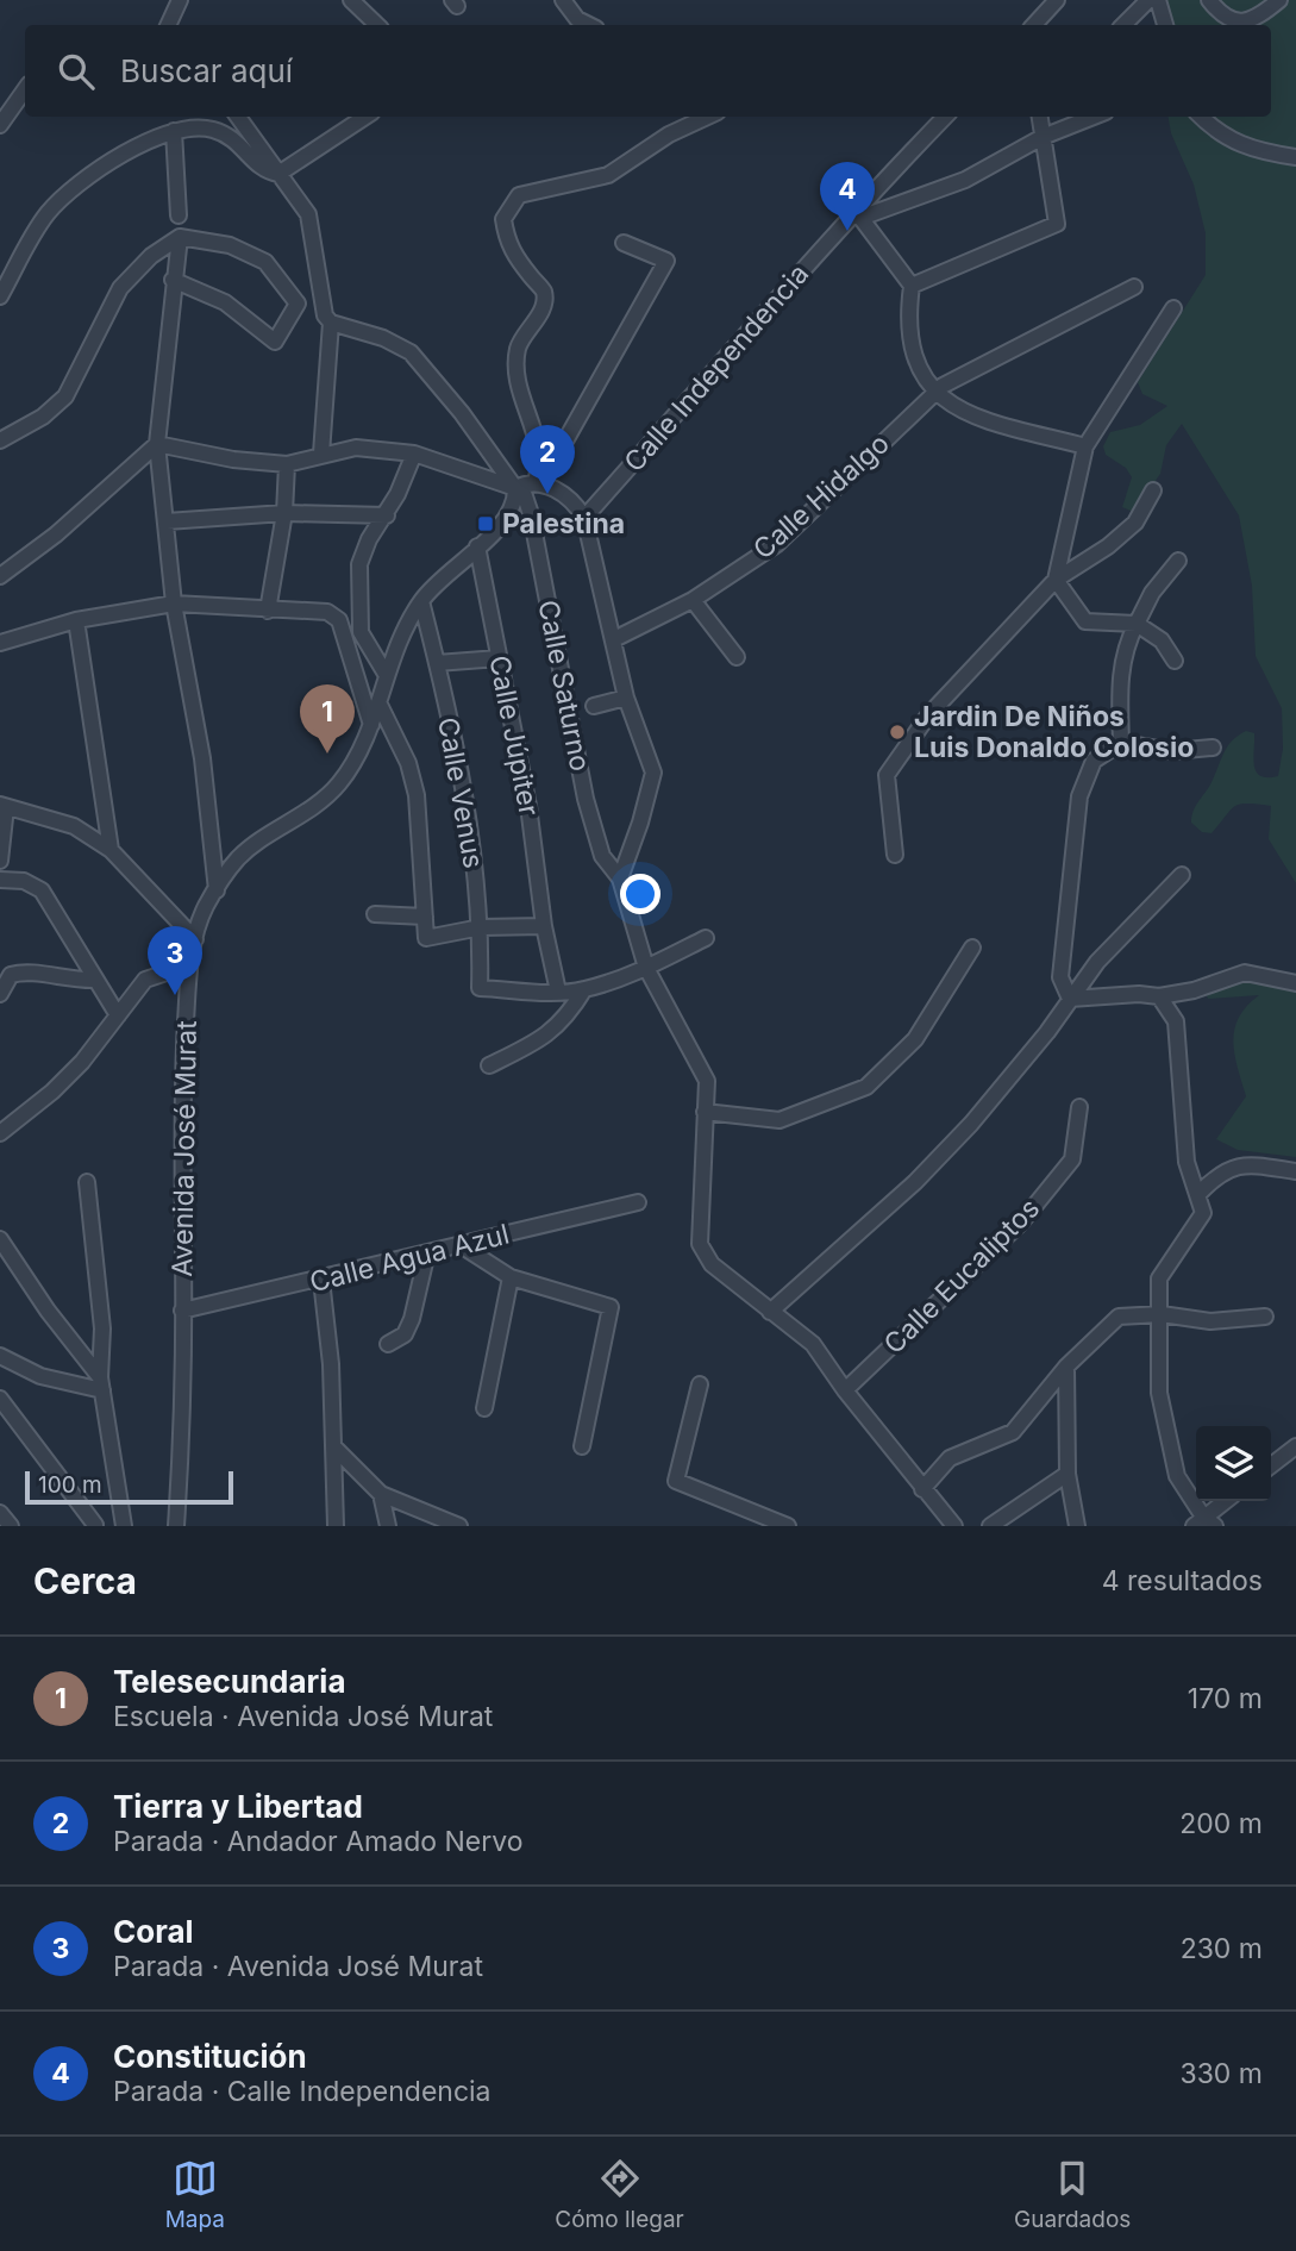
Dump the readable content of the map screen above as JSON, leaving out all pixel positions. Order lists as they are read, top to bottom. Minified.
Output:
{"streets":{"street":["Calle Independencia","Calle Hidalgo","Calle Saturno","Calle Júpiter","Calle Venus","Avenida José Murat","Calle Agua Azul","Calle Eucaliptos"]},"crossings":[["Calle Saturno","Avenida José Murat"],["Calle Júpiter","Calle Venus"],["Calle Júpiter","Avenida José Murat"],["Calle Venus","Avenida José Murat"],["Avenida José Murat","Calle Agua Azul"]],"places":{"transit":["Palestina"],"other":["Jardin De Niños Luis Donaldo Colosio"]},"scale_bar":"100 m","page":{"search":"Buscar aquí","pins":["4","2","1","3"],"scale":"100 m","heading":["Cerca","4 resultados"],"list":[{"mark":"1","name":"Telesecundaria","note":"Escuela · Avenida José Murat","value":"170 m"},{"mark":"2","name":"Tierra y Libertad","note":"Parada · Andador Amado Nervo","value":"200 m"},{"mark":"3","name":"Coral","note":"Parada · Avenida José Murat","value":"230 m"},{"mark":"4","name":"Constitución","note":"Parada · Calle Independencia","value":"330 m"}],"nav":["Mapa","Cómo llegar","Guardados"]}}
